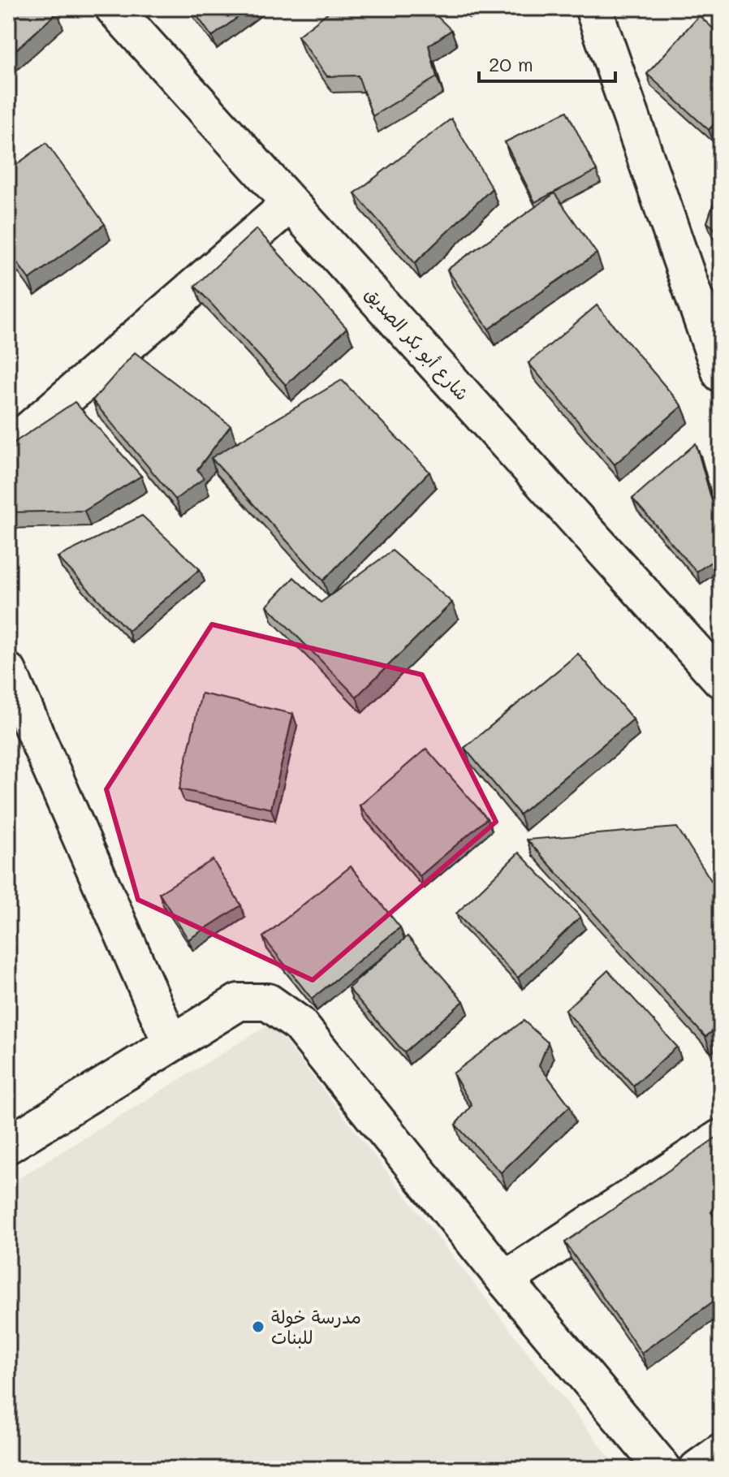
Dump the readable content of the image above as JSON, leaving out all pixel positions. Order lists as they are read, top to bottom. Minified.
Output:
{"streets":{"street":["شارع أبو بكر الصديق"]},"places":["مدرسة خولة للبنات"],"scale_bar":"20 m"}
